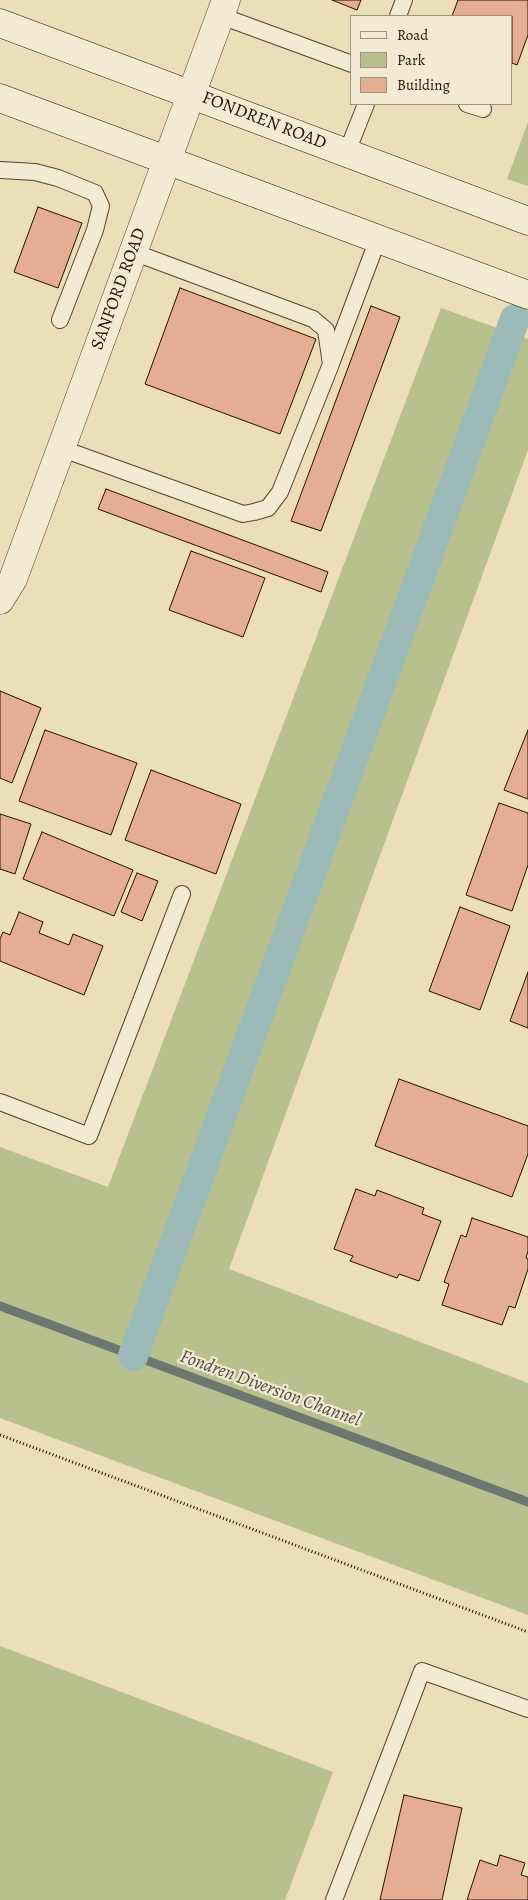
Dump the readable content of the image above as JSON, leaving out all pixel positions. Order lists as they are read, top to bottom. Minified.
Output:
{"streets":{"main road":["FONDREN ROAD","SANFORD ROAD"]},"crossings":[["FONDREN ROAD","SANFORD ROAD"]],"water":["Fondren Diversion Channel"],"legend":["Road","Park","Building"]}
